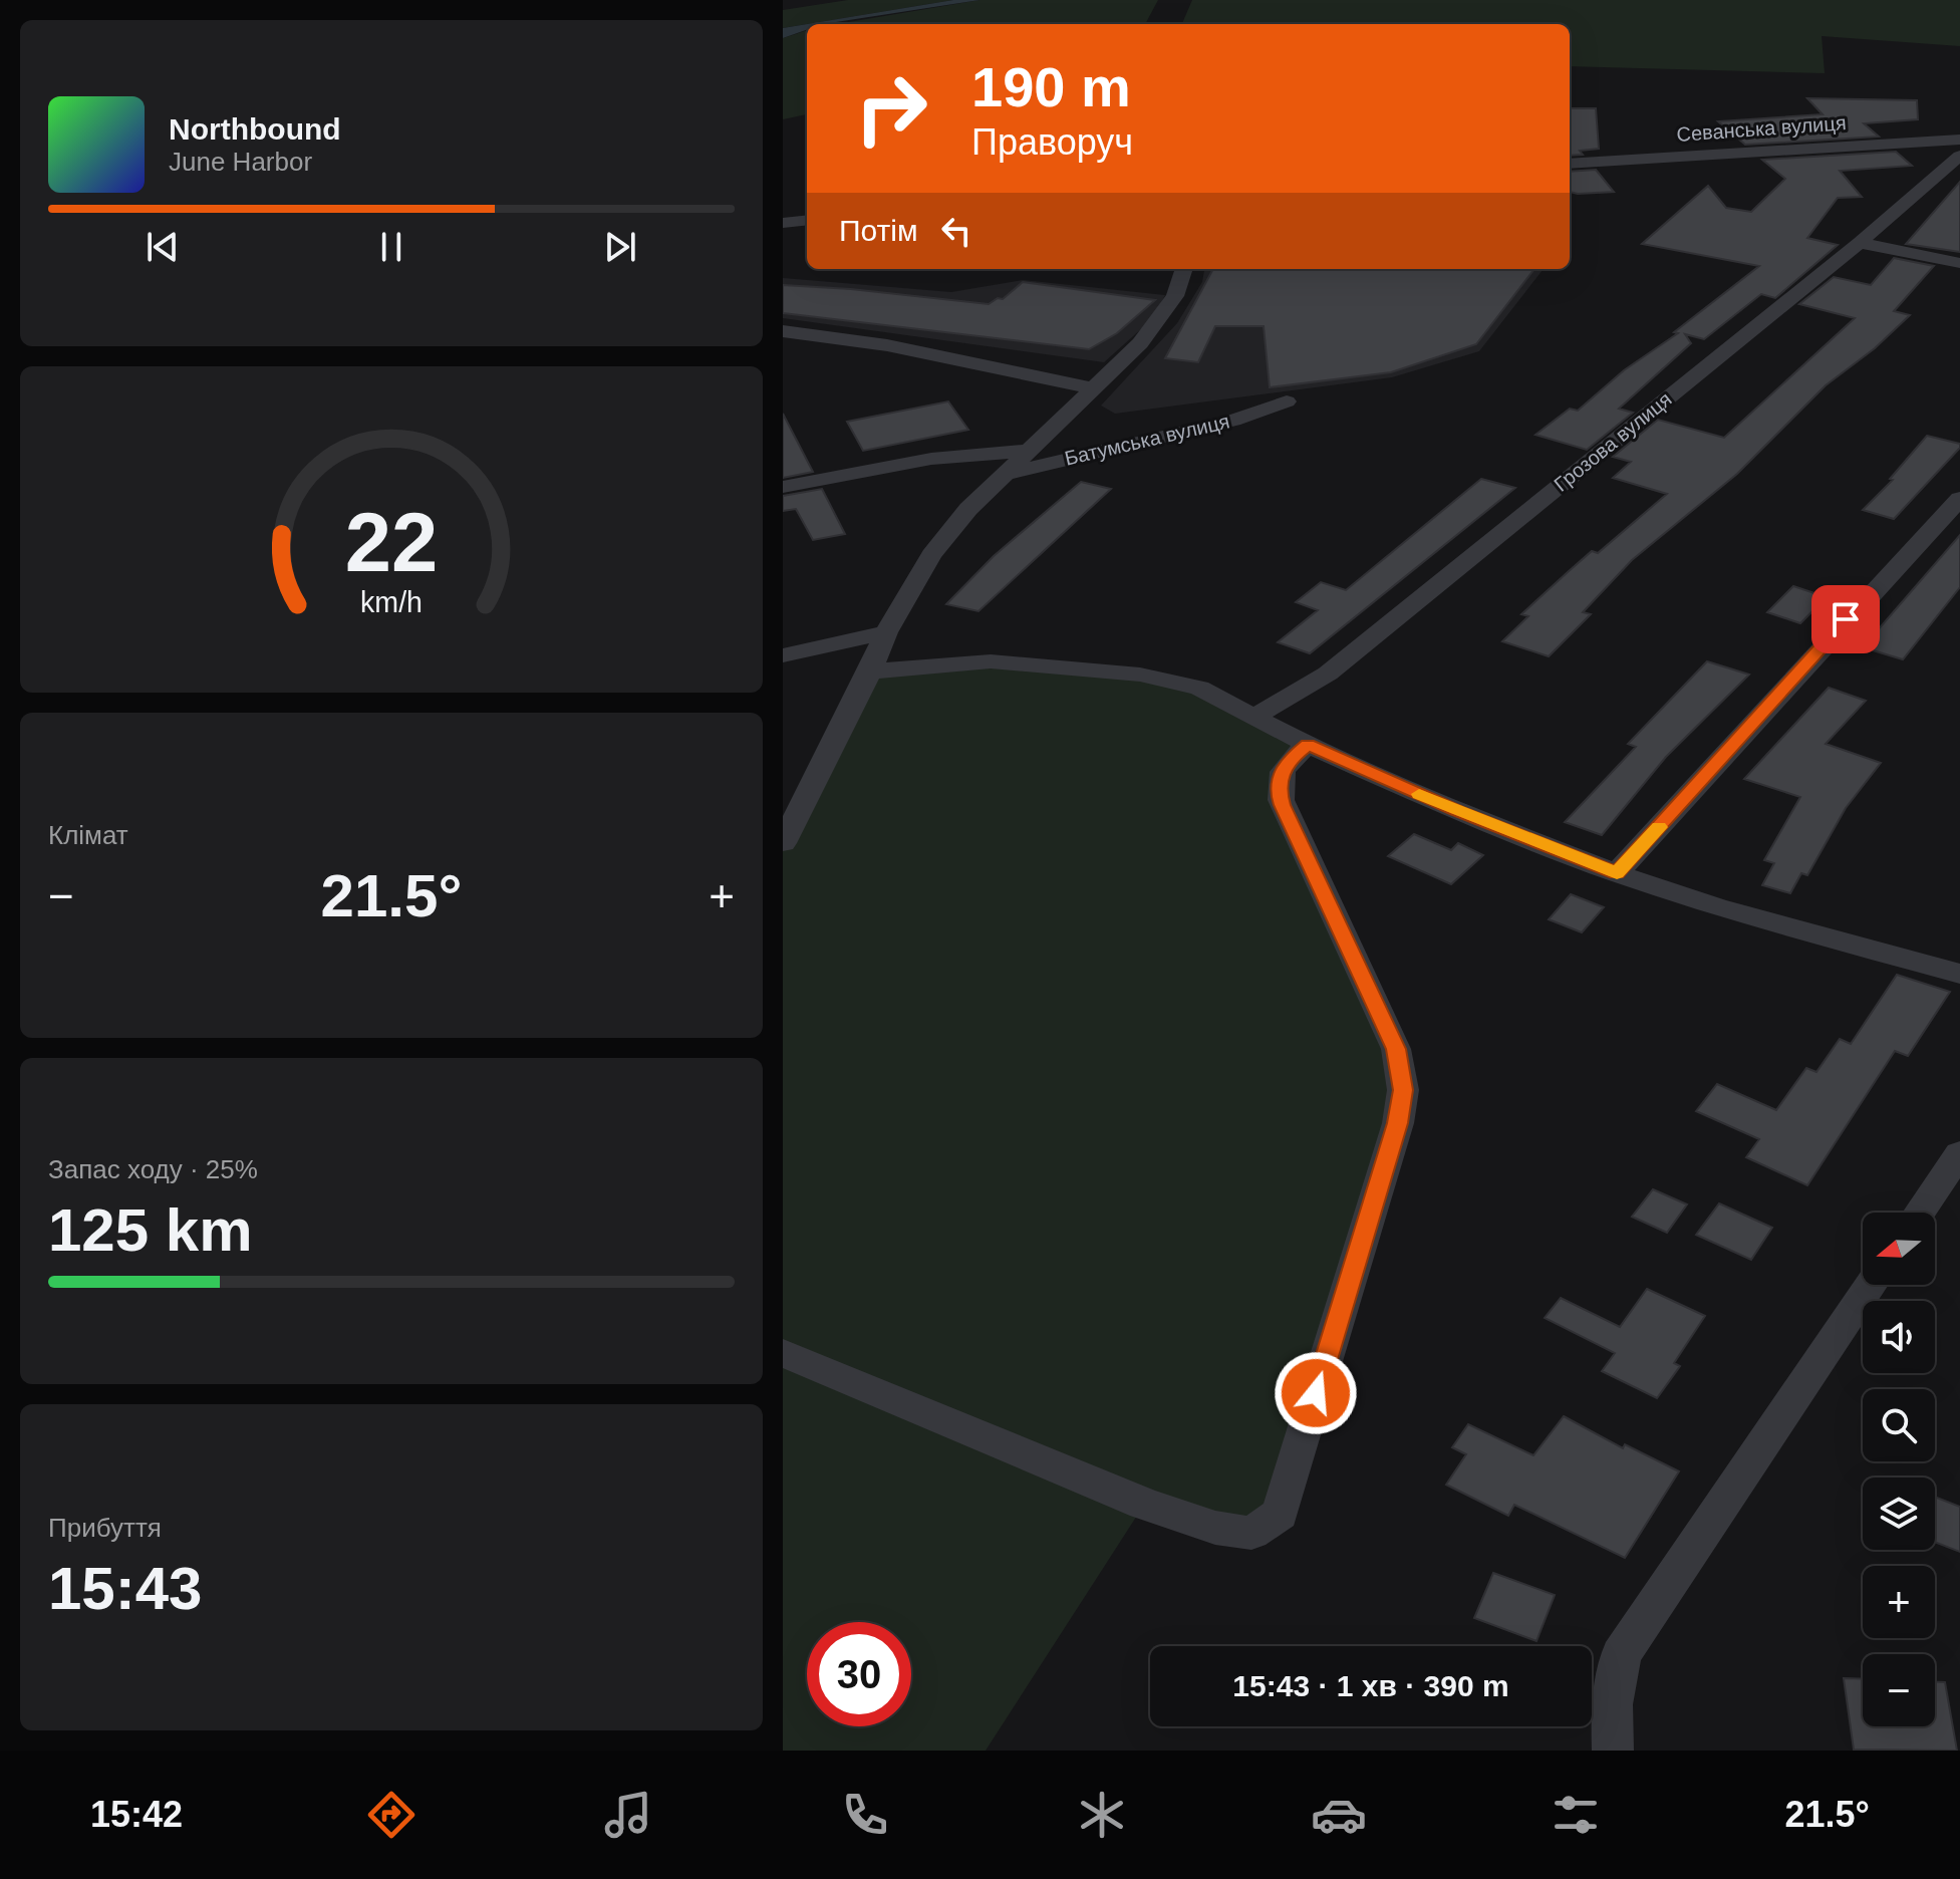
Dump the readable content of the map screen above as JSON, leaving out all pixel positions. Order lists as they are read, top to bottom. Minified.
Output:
{"streets":{"street":["Севанська вулиця","Батумська вулиця","Грозова вулиця"]},"north":"left","page":{"turn":["190 m","Праворуч"],"song":["Northbound","June Harbor"],"then":"Потім","tile":["Клімат",["Запас ходу · 25%","125 km"],["Прибуття","15:43"]],"heat":["−","21.5°","+"],"map_buttons":["+","−"],"limit":"30","trip":"15:43 · 1 хв · 390 m","tabs":["15:42","21.5°"],"gauge":["22","km/h"]}}
